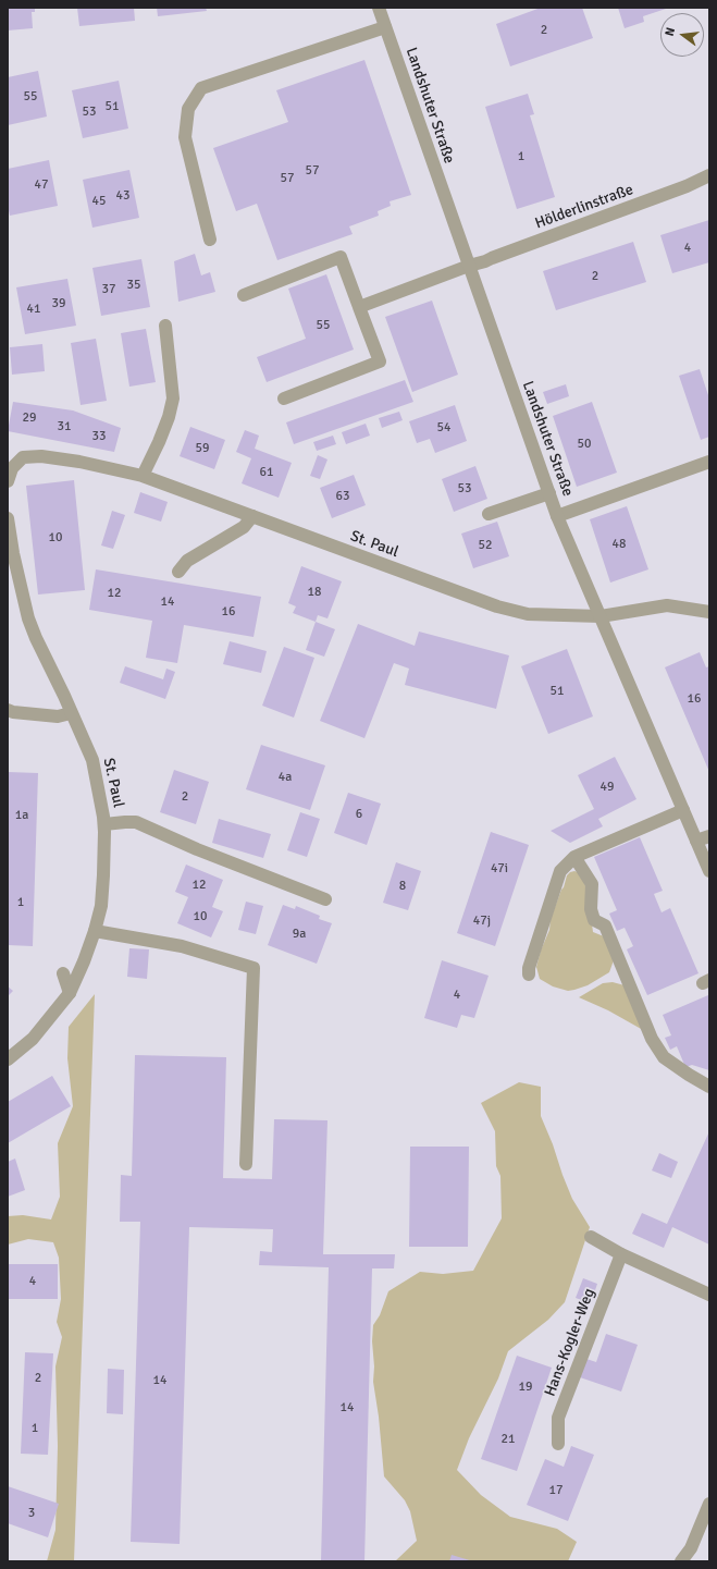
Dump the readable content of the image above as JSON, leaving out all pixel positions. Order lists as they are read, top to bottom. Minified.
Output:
{"streets":{"street":["Landshuter Straße","Hölderlinstraße","St. Paul","Hans-Kogler-Weg"]},"crossings":[["Landshuter Straße","Hölderlinstraße"],["Landshuter Straße","St. Paul"]],"house_numbers":["2","55","51","53","1","57","57","47","43","45","4","2","35","37","39","41","55","29","31","54","33","50","59","61","53","63","10","48","52","18","12","14","16","51","16","4a","49","2","6","1a","47i","12","8","1","10","47j","9a","4","4","2","14","19","14","1","21","17","3"],"north":"left"}
